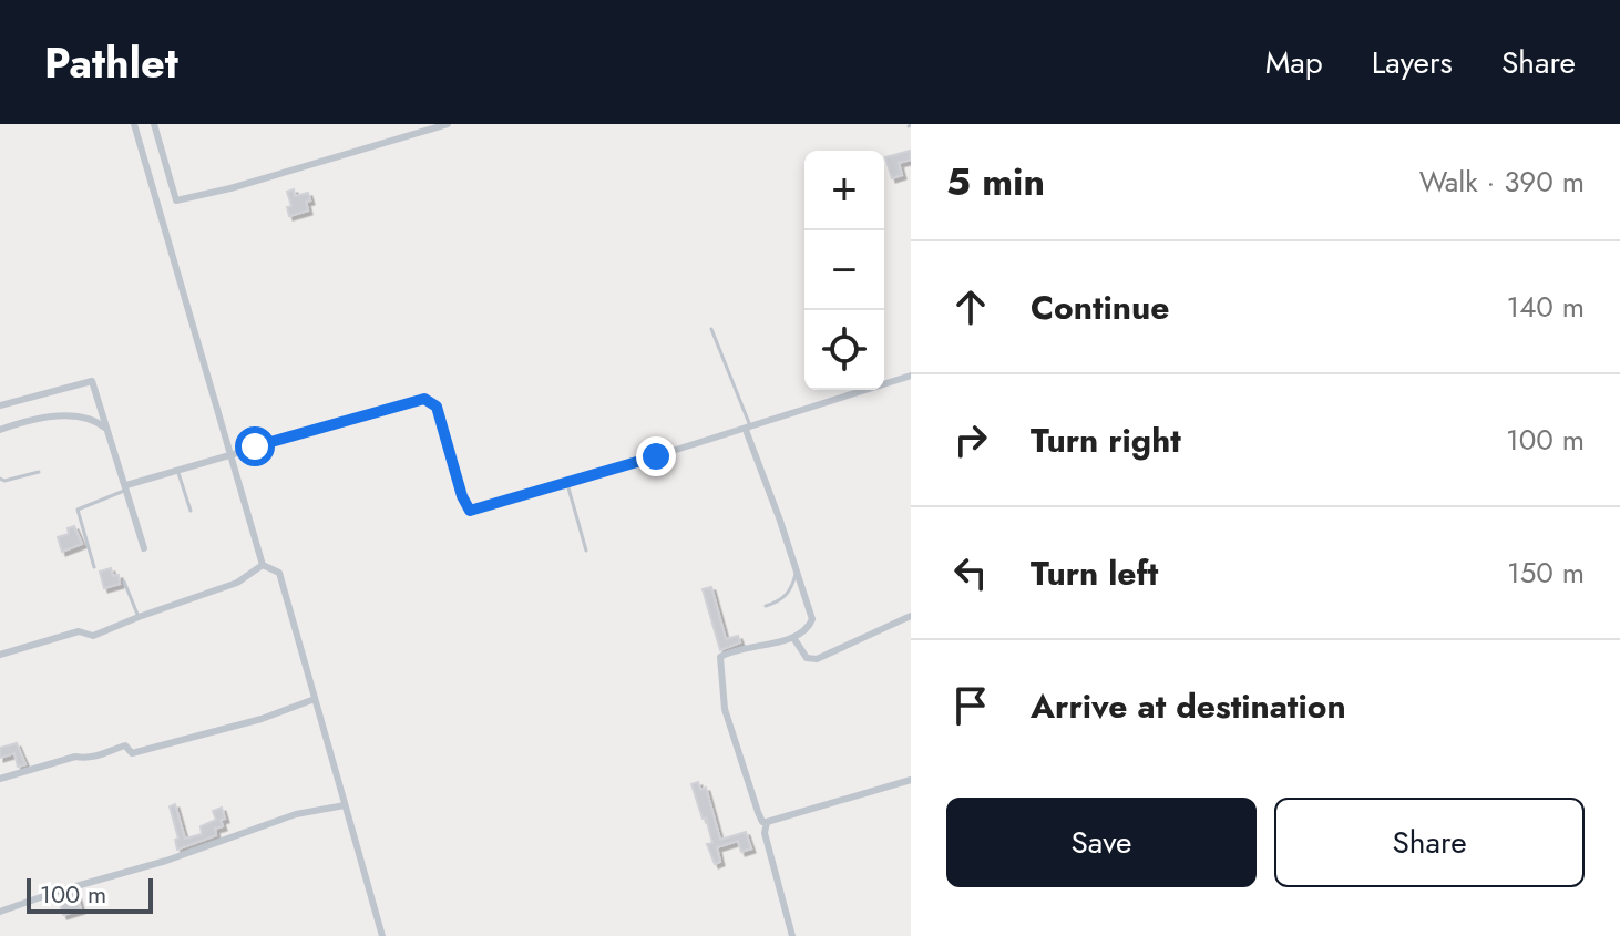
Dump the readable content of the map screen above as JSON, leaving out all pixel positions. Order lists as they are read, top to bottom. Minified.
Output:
{"scale_bar":"100 m","page":{"header":"Pathlet","nav":["Map","Layers","Share"],"heading":["5 min","Walk · 390 m"],"map_buttons":["+","−"],"list":[["Continue","140 m"],["Turn right","100 m"],["Turn left","150 m"],"Arrive at destination"],"buttons":["Save","Share"],"scale":"100 m"}}
